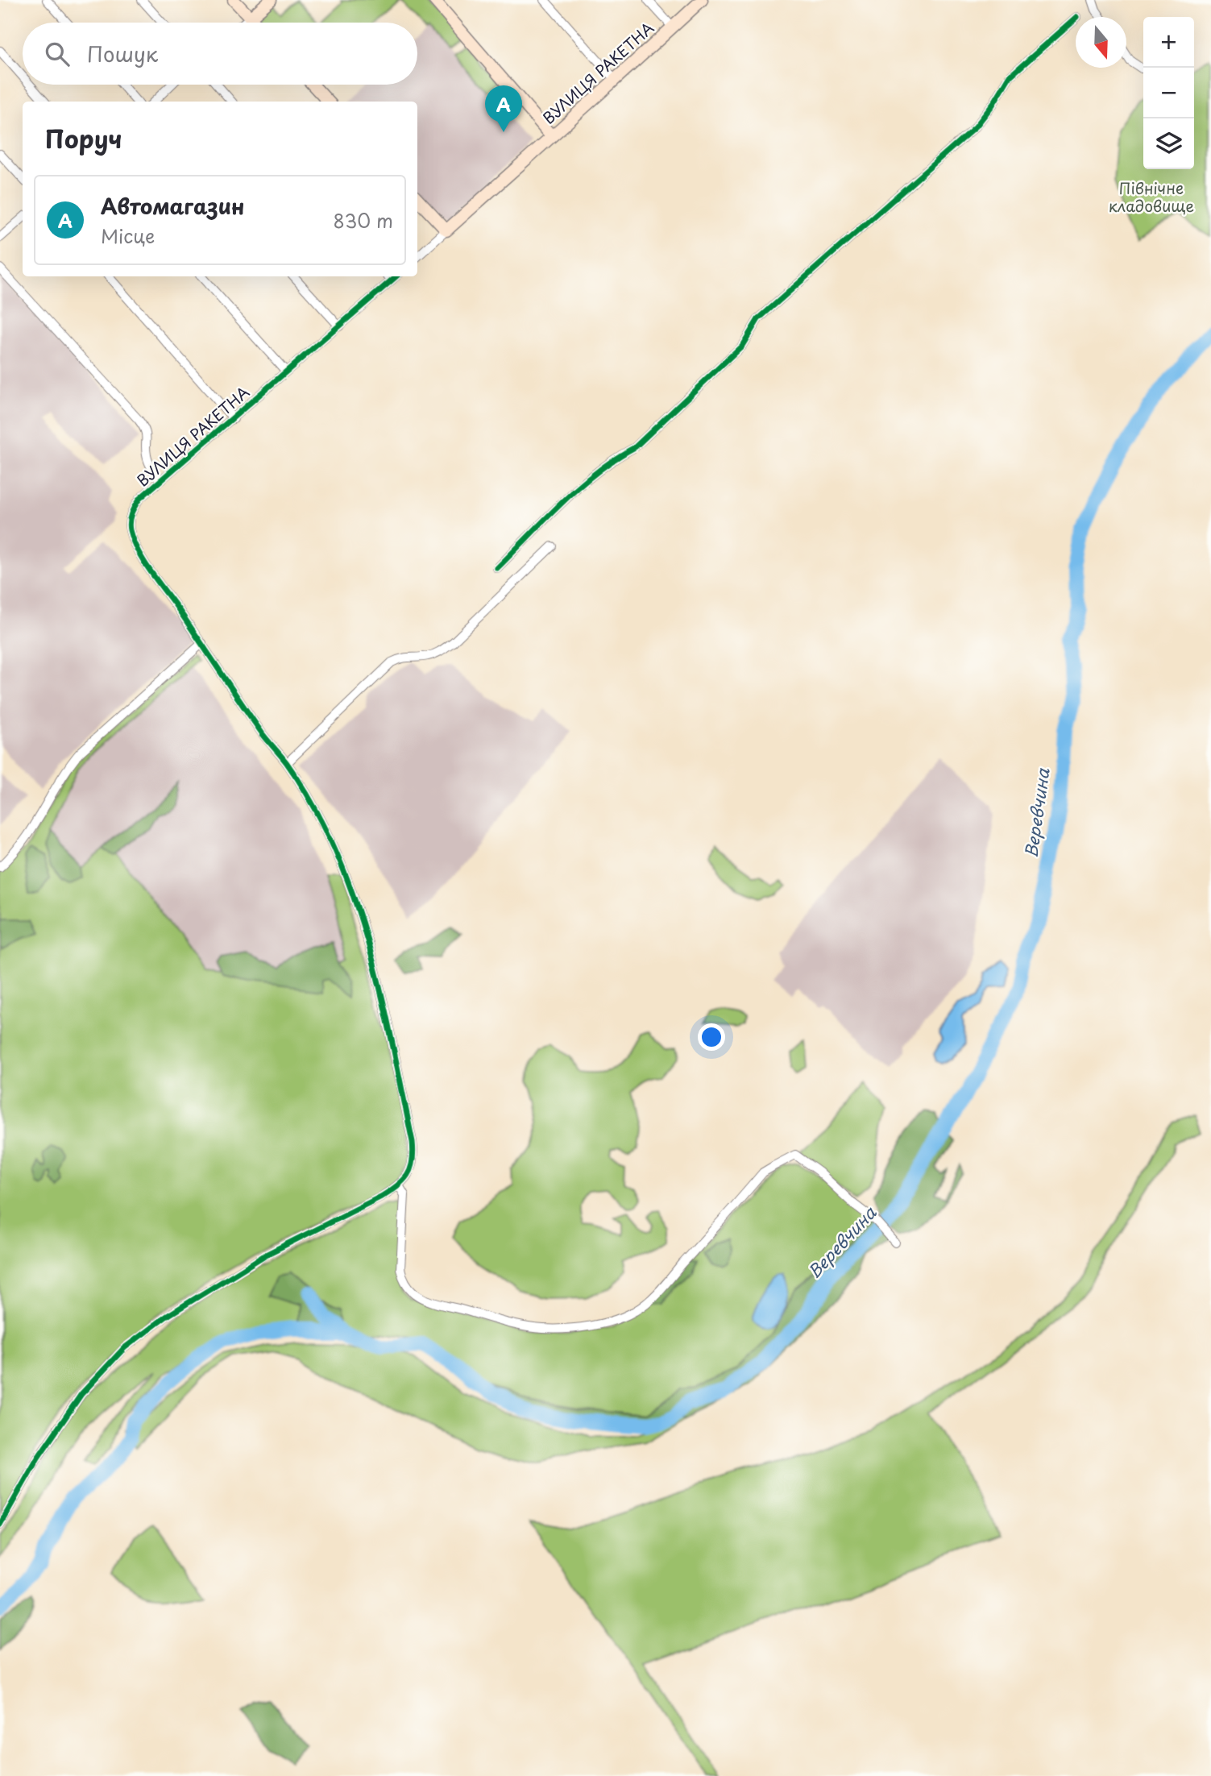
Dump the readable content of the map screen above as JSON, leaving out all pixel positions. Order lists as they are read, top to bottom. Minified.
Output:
{"streets":{"street":["ВУЛИЦЯ РАКЕТНА"]},"water":["Веревчина"],"parks":["Північне кладовище"],"north":"bottom","page":{"map_buttons":["+","−"],"search":"Пошук","pins":"A","heading":"Поруч","list":[{"mark":"A","name":"Автомагазин","note":"Місце","value":"830 m"}]}}
